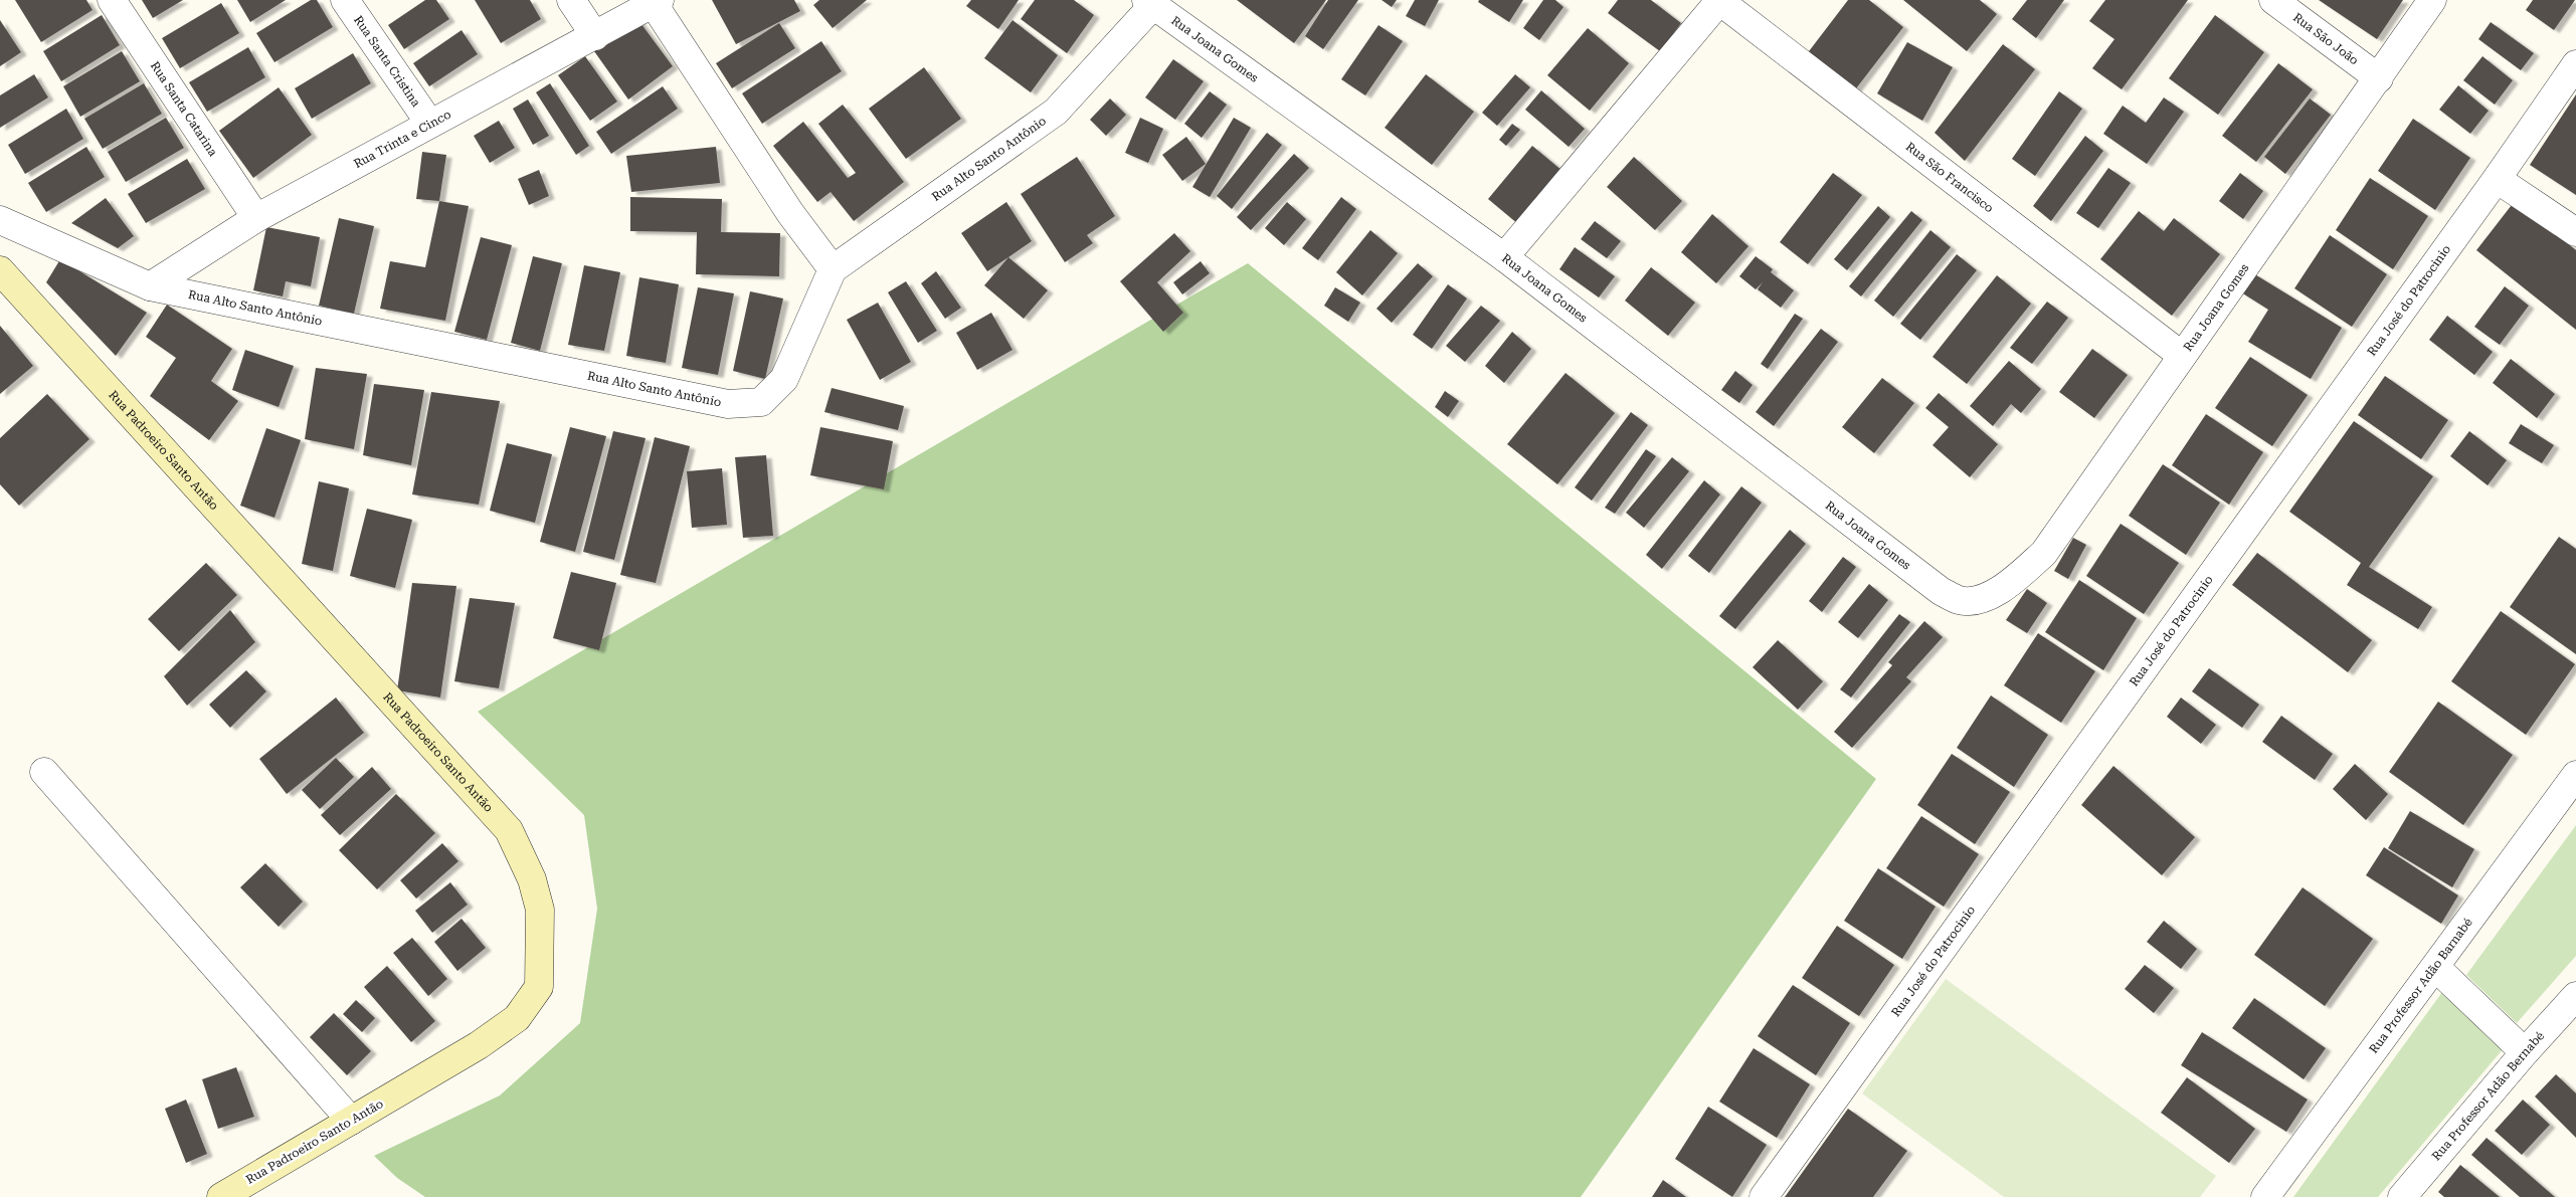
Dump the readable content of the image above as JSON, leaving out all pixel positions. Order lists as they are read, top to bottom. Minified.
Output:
{"streets":{"main road":["Rua Padroeiro Santo Antão"],"street":["Rua São João","Rua Joana Gomes","Rua Santa Cristina","Rua Santa Catarina","Rua Trinta e Cinco","Rua Alto Santo Antônio","Rua São Francisco","Rua José do Patrocinio","Rua Professor Adão Barnabé","Rua Professor Adão Bernabé"]},"crossings":[["Rua São João","Rua Joana Gomes"],["Rua Joana Gomes","Rua Alto Santo Antônio"],["Rua Joana Gomes","Rua São Francisco"],["Rua Santa Cristina","Rua Trinta e Cinco"],["Rua Santa Catarina","Rua Trinta e Cinco"],["Rua Trinta e Cinco","Rua Alto Santo Antônio"]]}
